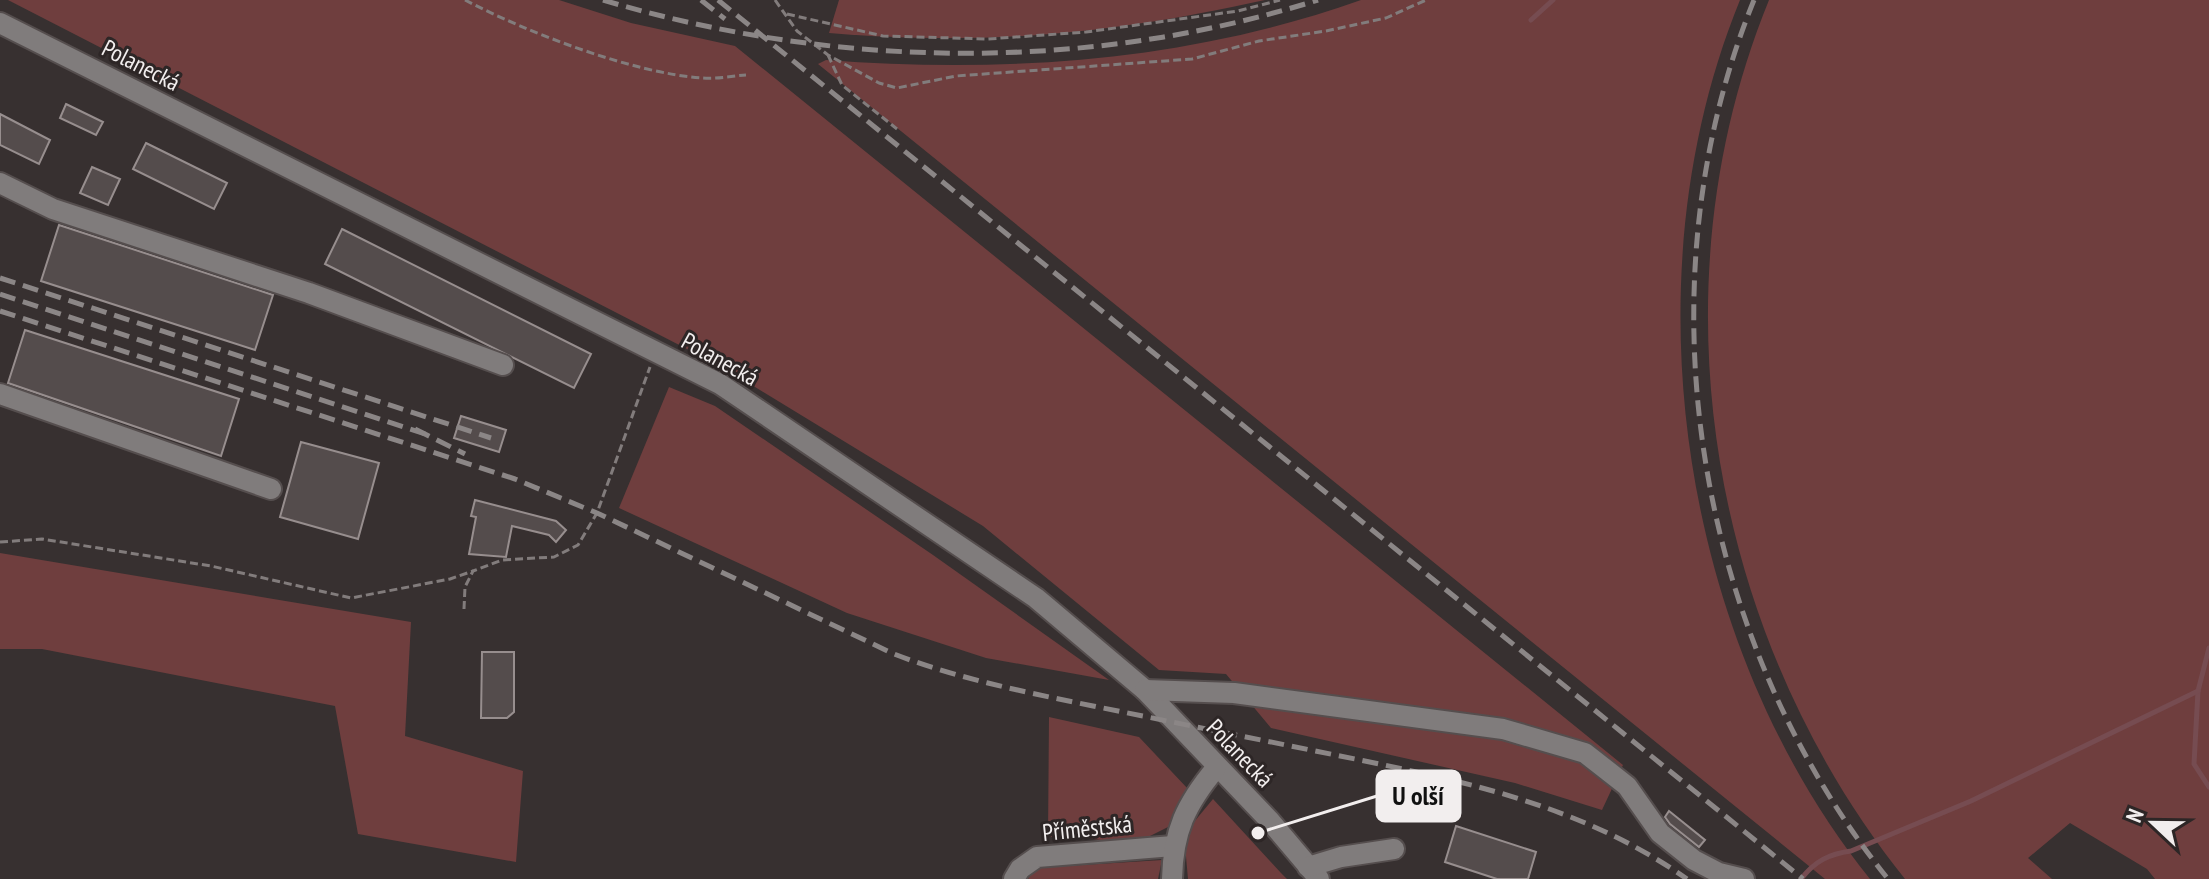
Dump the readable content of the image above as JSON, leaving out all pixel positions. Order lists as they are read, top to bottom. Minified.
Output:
{"streets":{"street":["Polanecká","Příměstská"]},"places":["U olší"],"north":"left"}
